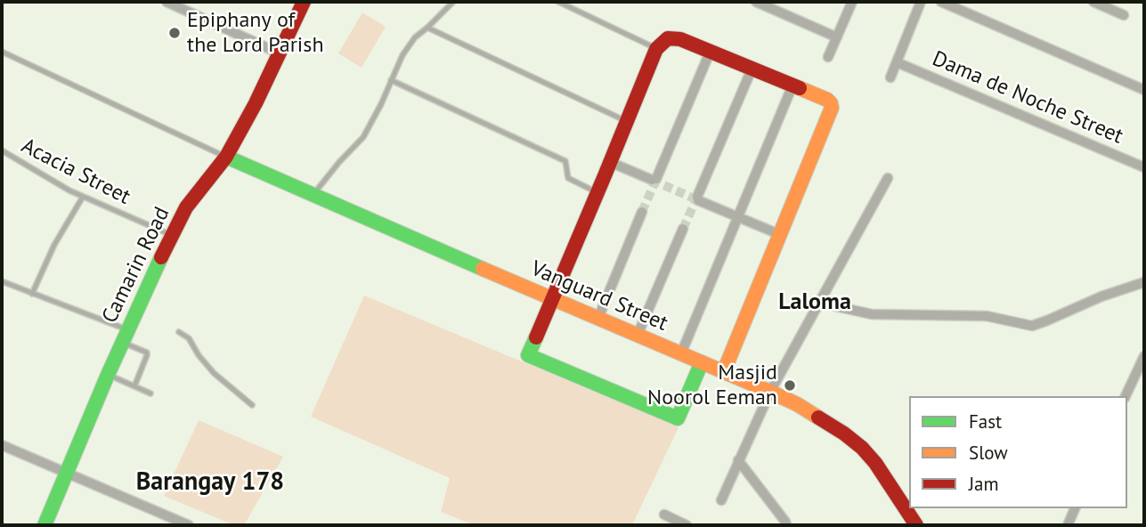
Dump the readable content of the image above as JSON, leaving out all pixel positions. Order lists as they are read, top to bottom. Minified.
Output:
{"streets":{"street":["Dama de Noche Street","Camarin Road","Vanguard Street"],"lane":["Acacia Street"]},"crossings":[["Acacia Street","Camarin Road"],["Camarin Road","Vanguard Street"]],"districts":["Laloma","Barangay 178"],"places":["Epiphany of the Lord Parish","Masjid Noorol Eeman"],"legend":["Fast","Slow","Jam"]}
